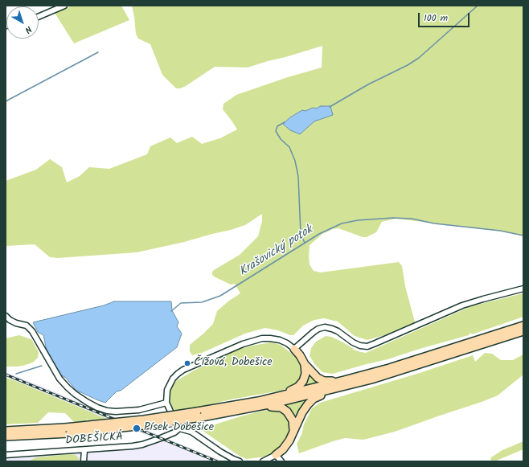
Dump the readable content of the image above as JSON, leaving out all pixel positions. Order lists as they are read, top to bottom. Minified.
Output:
{"streets":{"street":["DOBEŠICKÁ"]},"water":["Krašovický potok"],"places":["Čížová, Dobešice","Písek-Dobešice"],"scale_bar":"100 m","north":"bottom right"}
